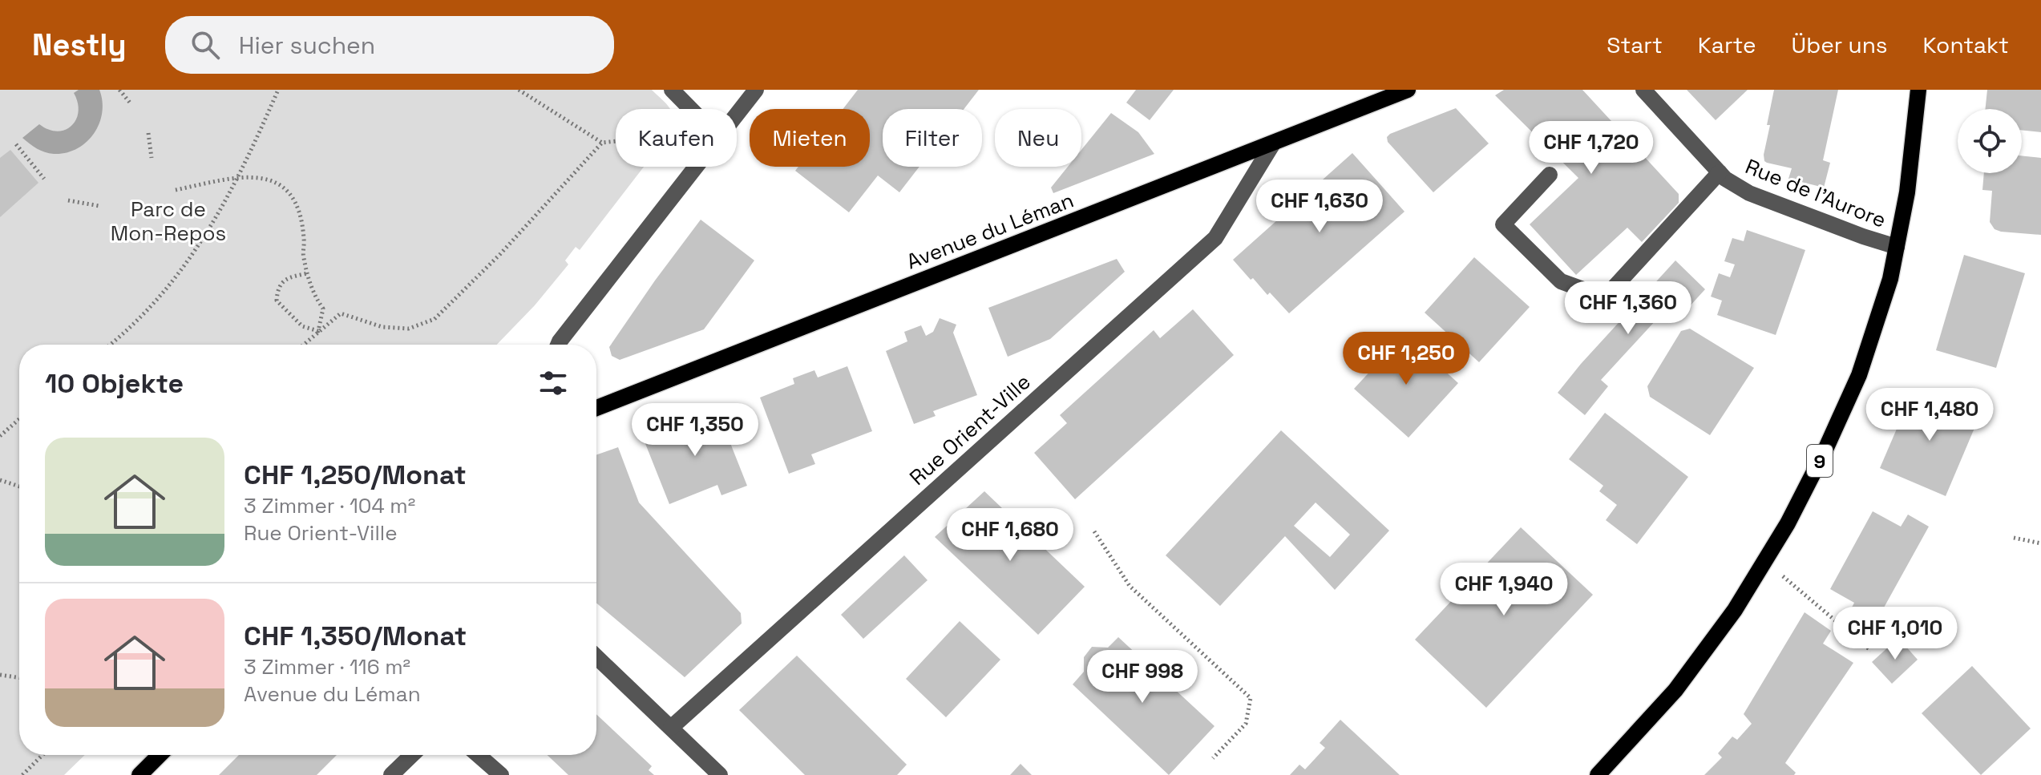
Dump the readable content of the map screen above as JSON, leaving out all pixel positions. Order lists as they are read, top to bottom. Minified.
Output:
{"streets":{"main road":["Avenue du Léman","9"],"street":["Rue de l'Aurore","Rue Orient-Ville"]},"crossings":[["Rue de l'Aurore","9"],["Avenue du Léman","Rue Orient-Ville"]],"parks":["Parc de Mon-Repos"],"page":{"header":"Nestly","search":"Hier suchen","nav":["Start","Karte","Über uns","Kontakt"],"chip":["Kaufen","Mieten","Filter","Neu"],"price":["CHF 1,720","CHF 1,630","CHF 1,360","CHF 1,250","CHF 1,480","CHF 1,350","CHF 1,680","CHF 1,940","CHF 1,010","CHF 998"],"heading":"10 Objekte","list":[{"name":"CHF 1,250/Monat","note":"3 Zimmer · 104 m² · Rue Orient-Ville"},{"name":"CHF 1,350/Monat","note":"3 Zimmer · 116 m² · Avenue du Léman"}]}}
